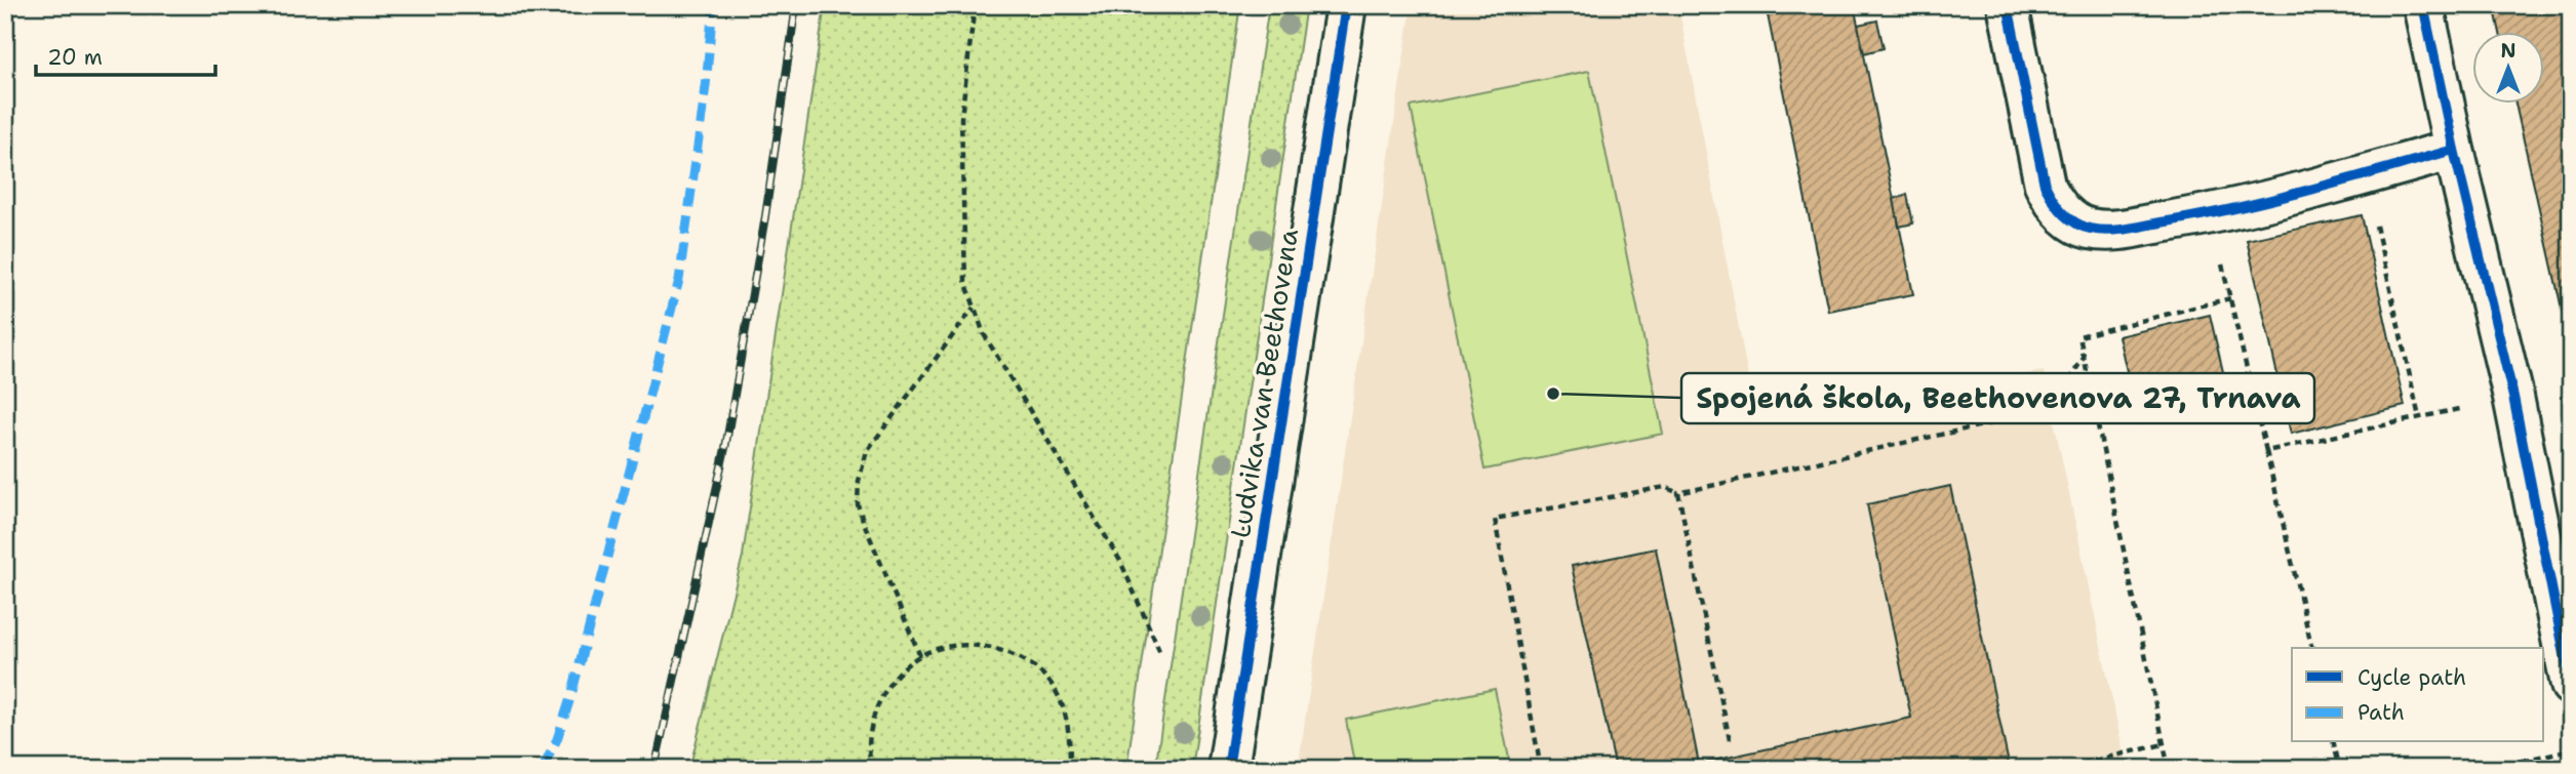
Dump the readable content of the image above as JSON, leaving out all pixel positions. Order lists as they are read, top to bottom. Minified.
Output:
{"streets":{"street":["Ludvika van Beethovena"]},"places":["Spojená škola, Beethovenova 27, Trnava"],"legend":["Cycle path","Path"],"scale_bar":"20 m","north":"top"}
